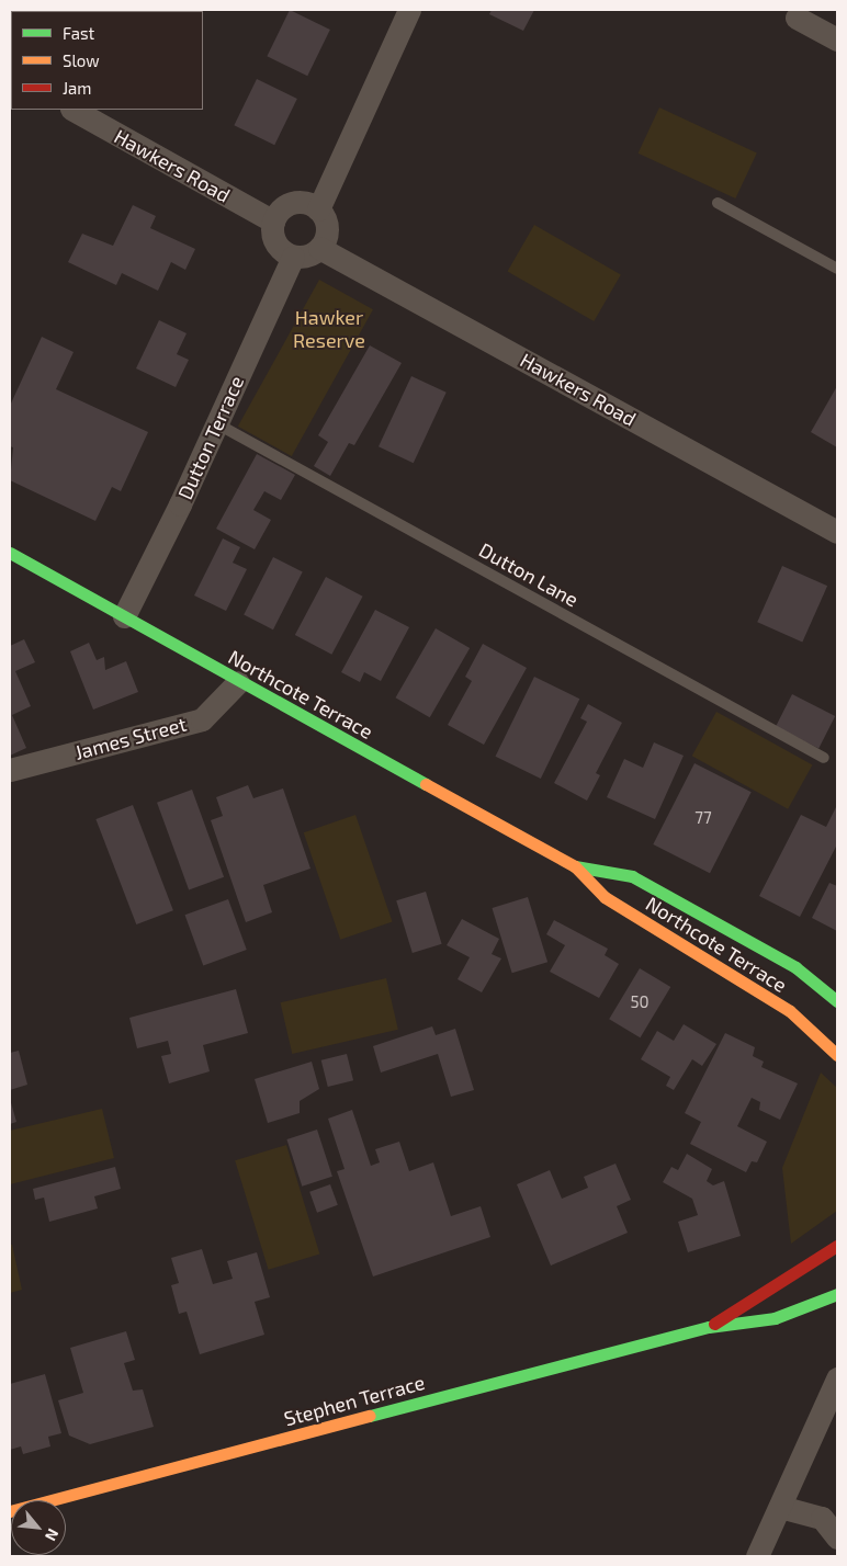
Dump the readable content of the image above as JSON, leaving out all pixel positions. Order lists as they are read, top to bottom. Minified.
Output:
{"streets":{"main road":["Northcote Terrace","Stephen Terrace"],"street":["Hawkers Road","Dutton Terrace","James Street"],"lane":["Dutton Lane"]},"crossings":[["Hawkers Road","Dutton Terrace"],["Dutton Terrace","Dutton Lane"],["Dutton Terrace","Northcote Terrace"],["Northcote Terrace","James Street"]],"parks":["Hawker Reserve"],"house_numbers":["77","50"],"legend":["Fast","Slow","Jam"],"north":"bottom right"}
